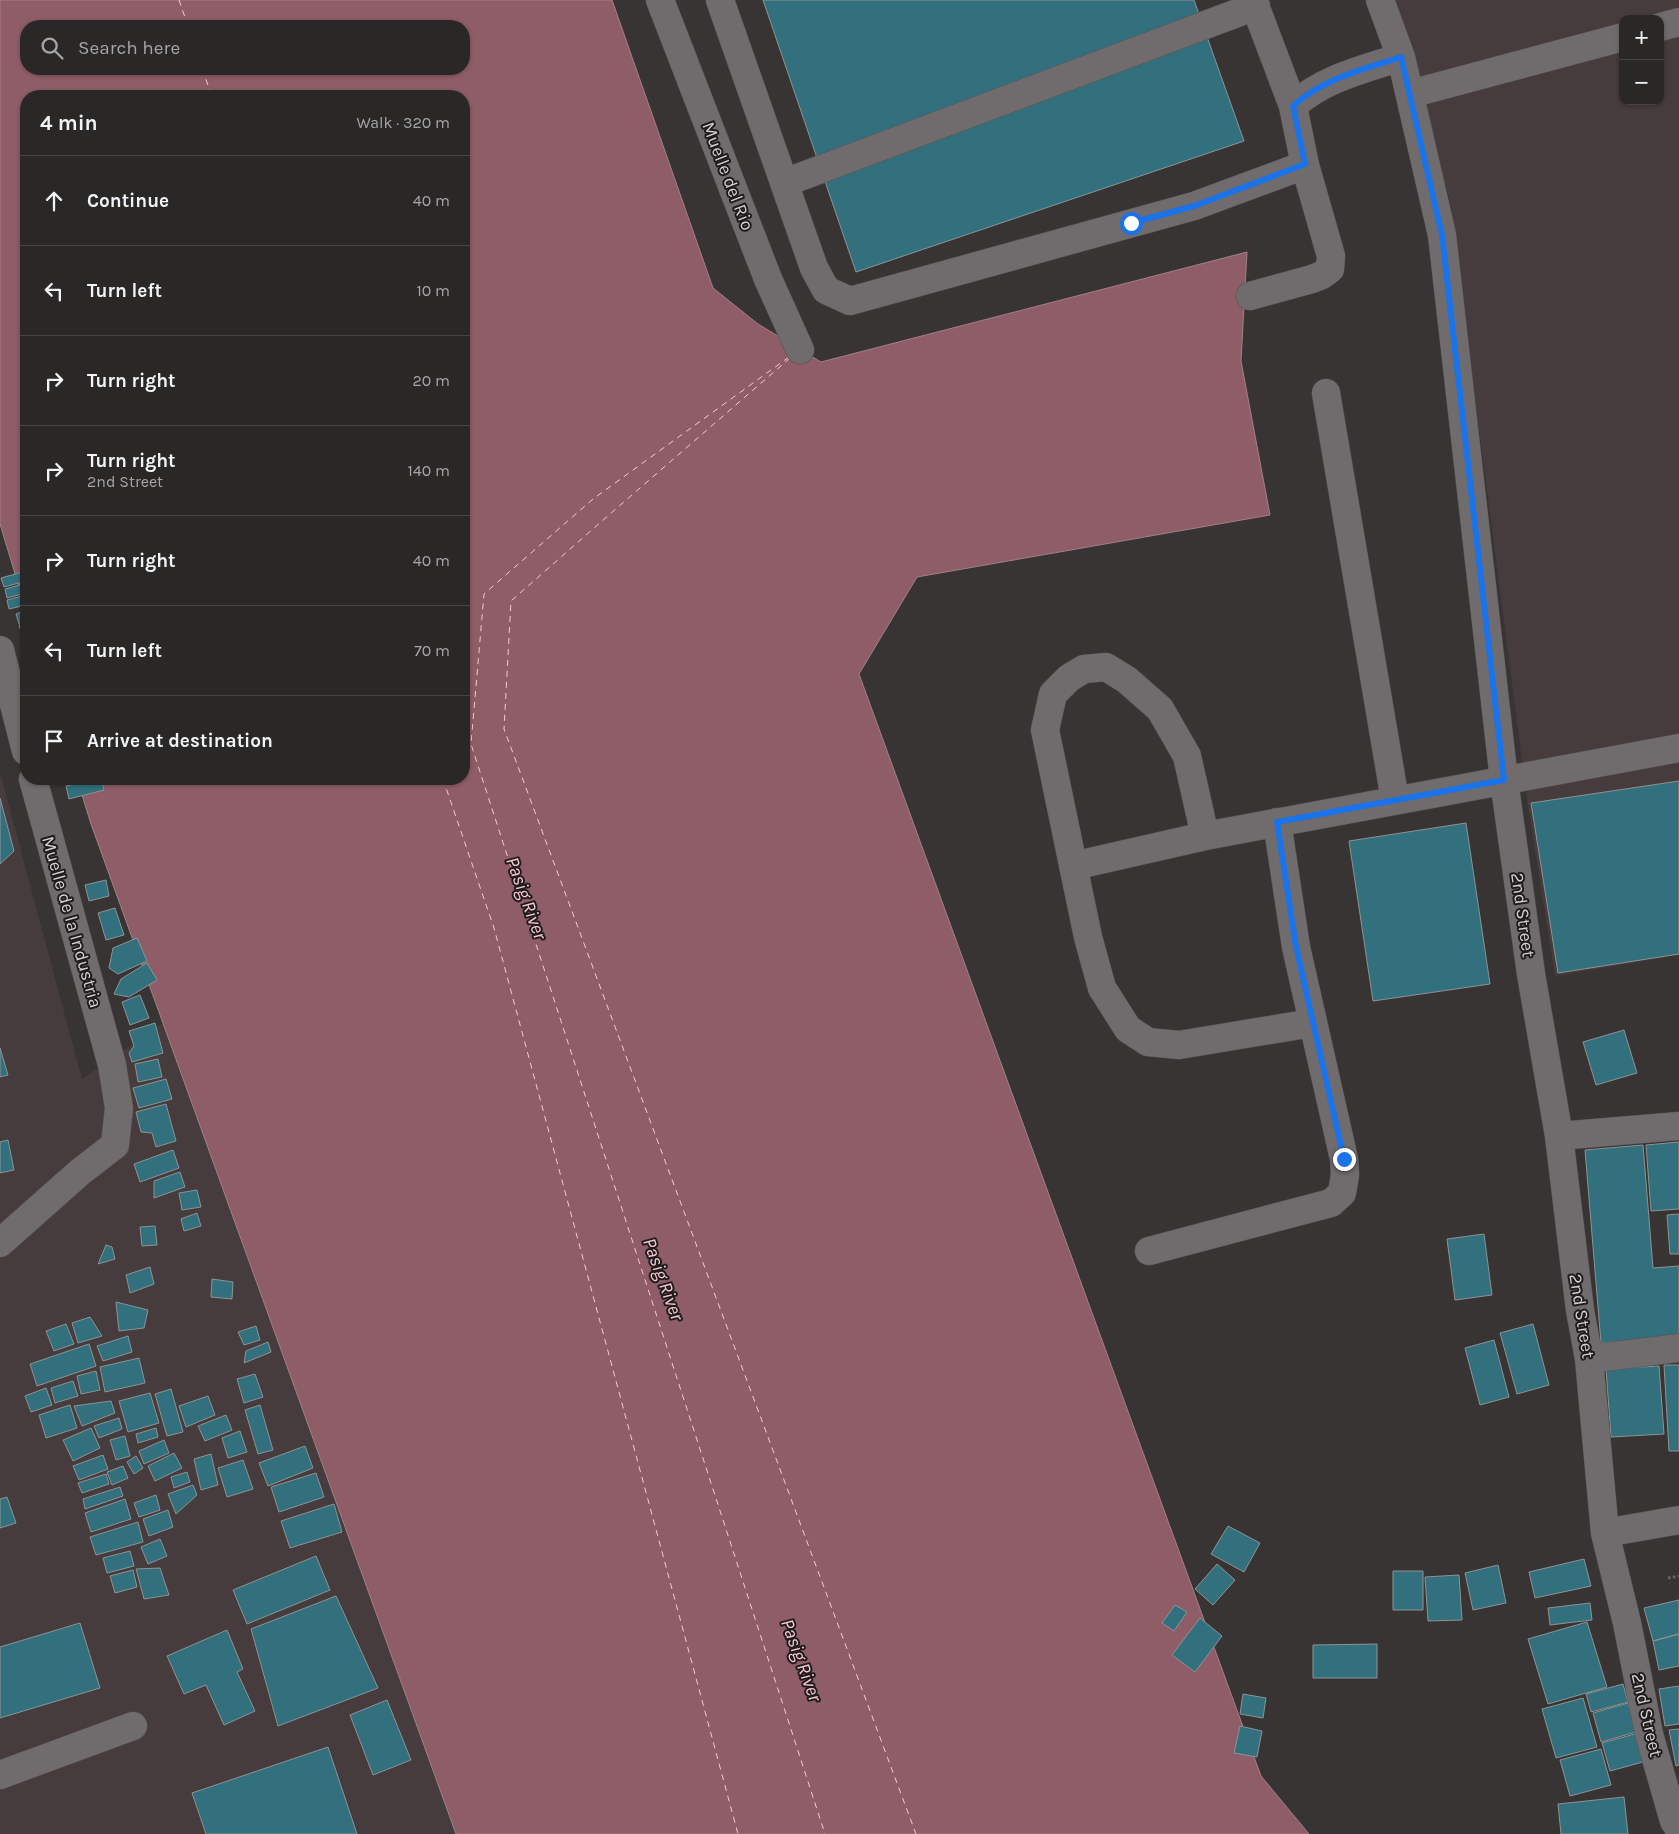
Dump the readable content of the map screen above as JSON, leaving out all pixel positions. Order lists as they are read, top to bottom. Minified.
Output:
{"streets":{"street":["Muelle del Rio","2nd Street","Muelle de la Industria"]},"water":["Pasig River"],"page":{"map_buttons":["+","−"],"search":"Search here","heading":["4 min","Walk · 320 m"],"list":[["Continue","40 m"],["Turn left","10 m"],["Turn right","20 m"],["Turn right","2nd Street","140 m"],["Turn right","40 m"],["Turn left","70 m"],"Arrive at destination"]}}
